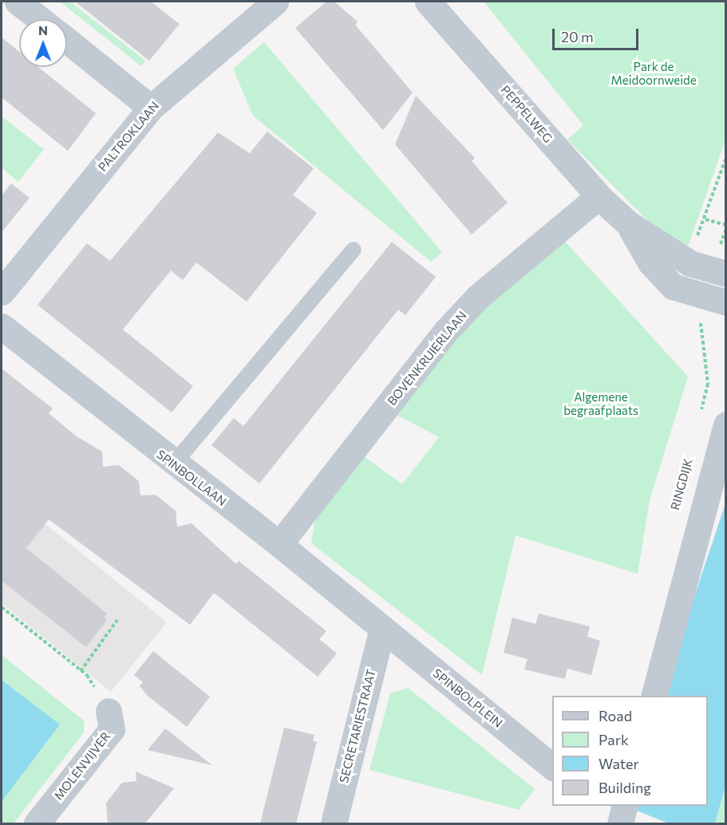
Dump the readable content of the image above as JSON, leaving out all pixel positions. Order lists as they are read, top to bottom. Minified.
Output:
{"streets":{"street":["PEPPELWEG","PALTROKLAAN","BOVENKRUIERLAAN","SPINBOLLAAN","SPINBOLPLEIN","SECRETARIESTRAAT","MOLENVIJVER"]},"crossings":[["PEPPELWEG","BOVENKRUIERLAAN"],["BOVENKRUIERLAAN","SPINBOLLAAN"],["SPINBOLLAAN","SPINBOLPLEIN"],["SPINBOLLAAN","SECRETARIESTRAAT"],["SPINBOLPLEIN","SECRETARIESTRAAT"]],"parks":["Park de Meidoornweide","Algemene begraafplaats"],"legend":["Road","Park","Water","Building"],"scale_bar":"20 m","north":"top"}
